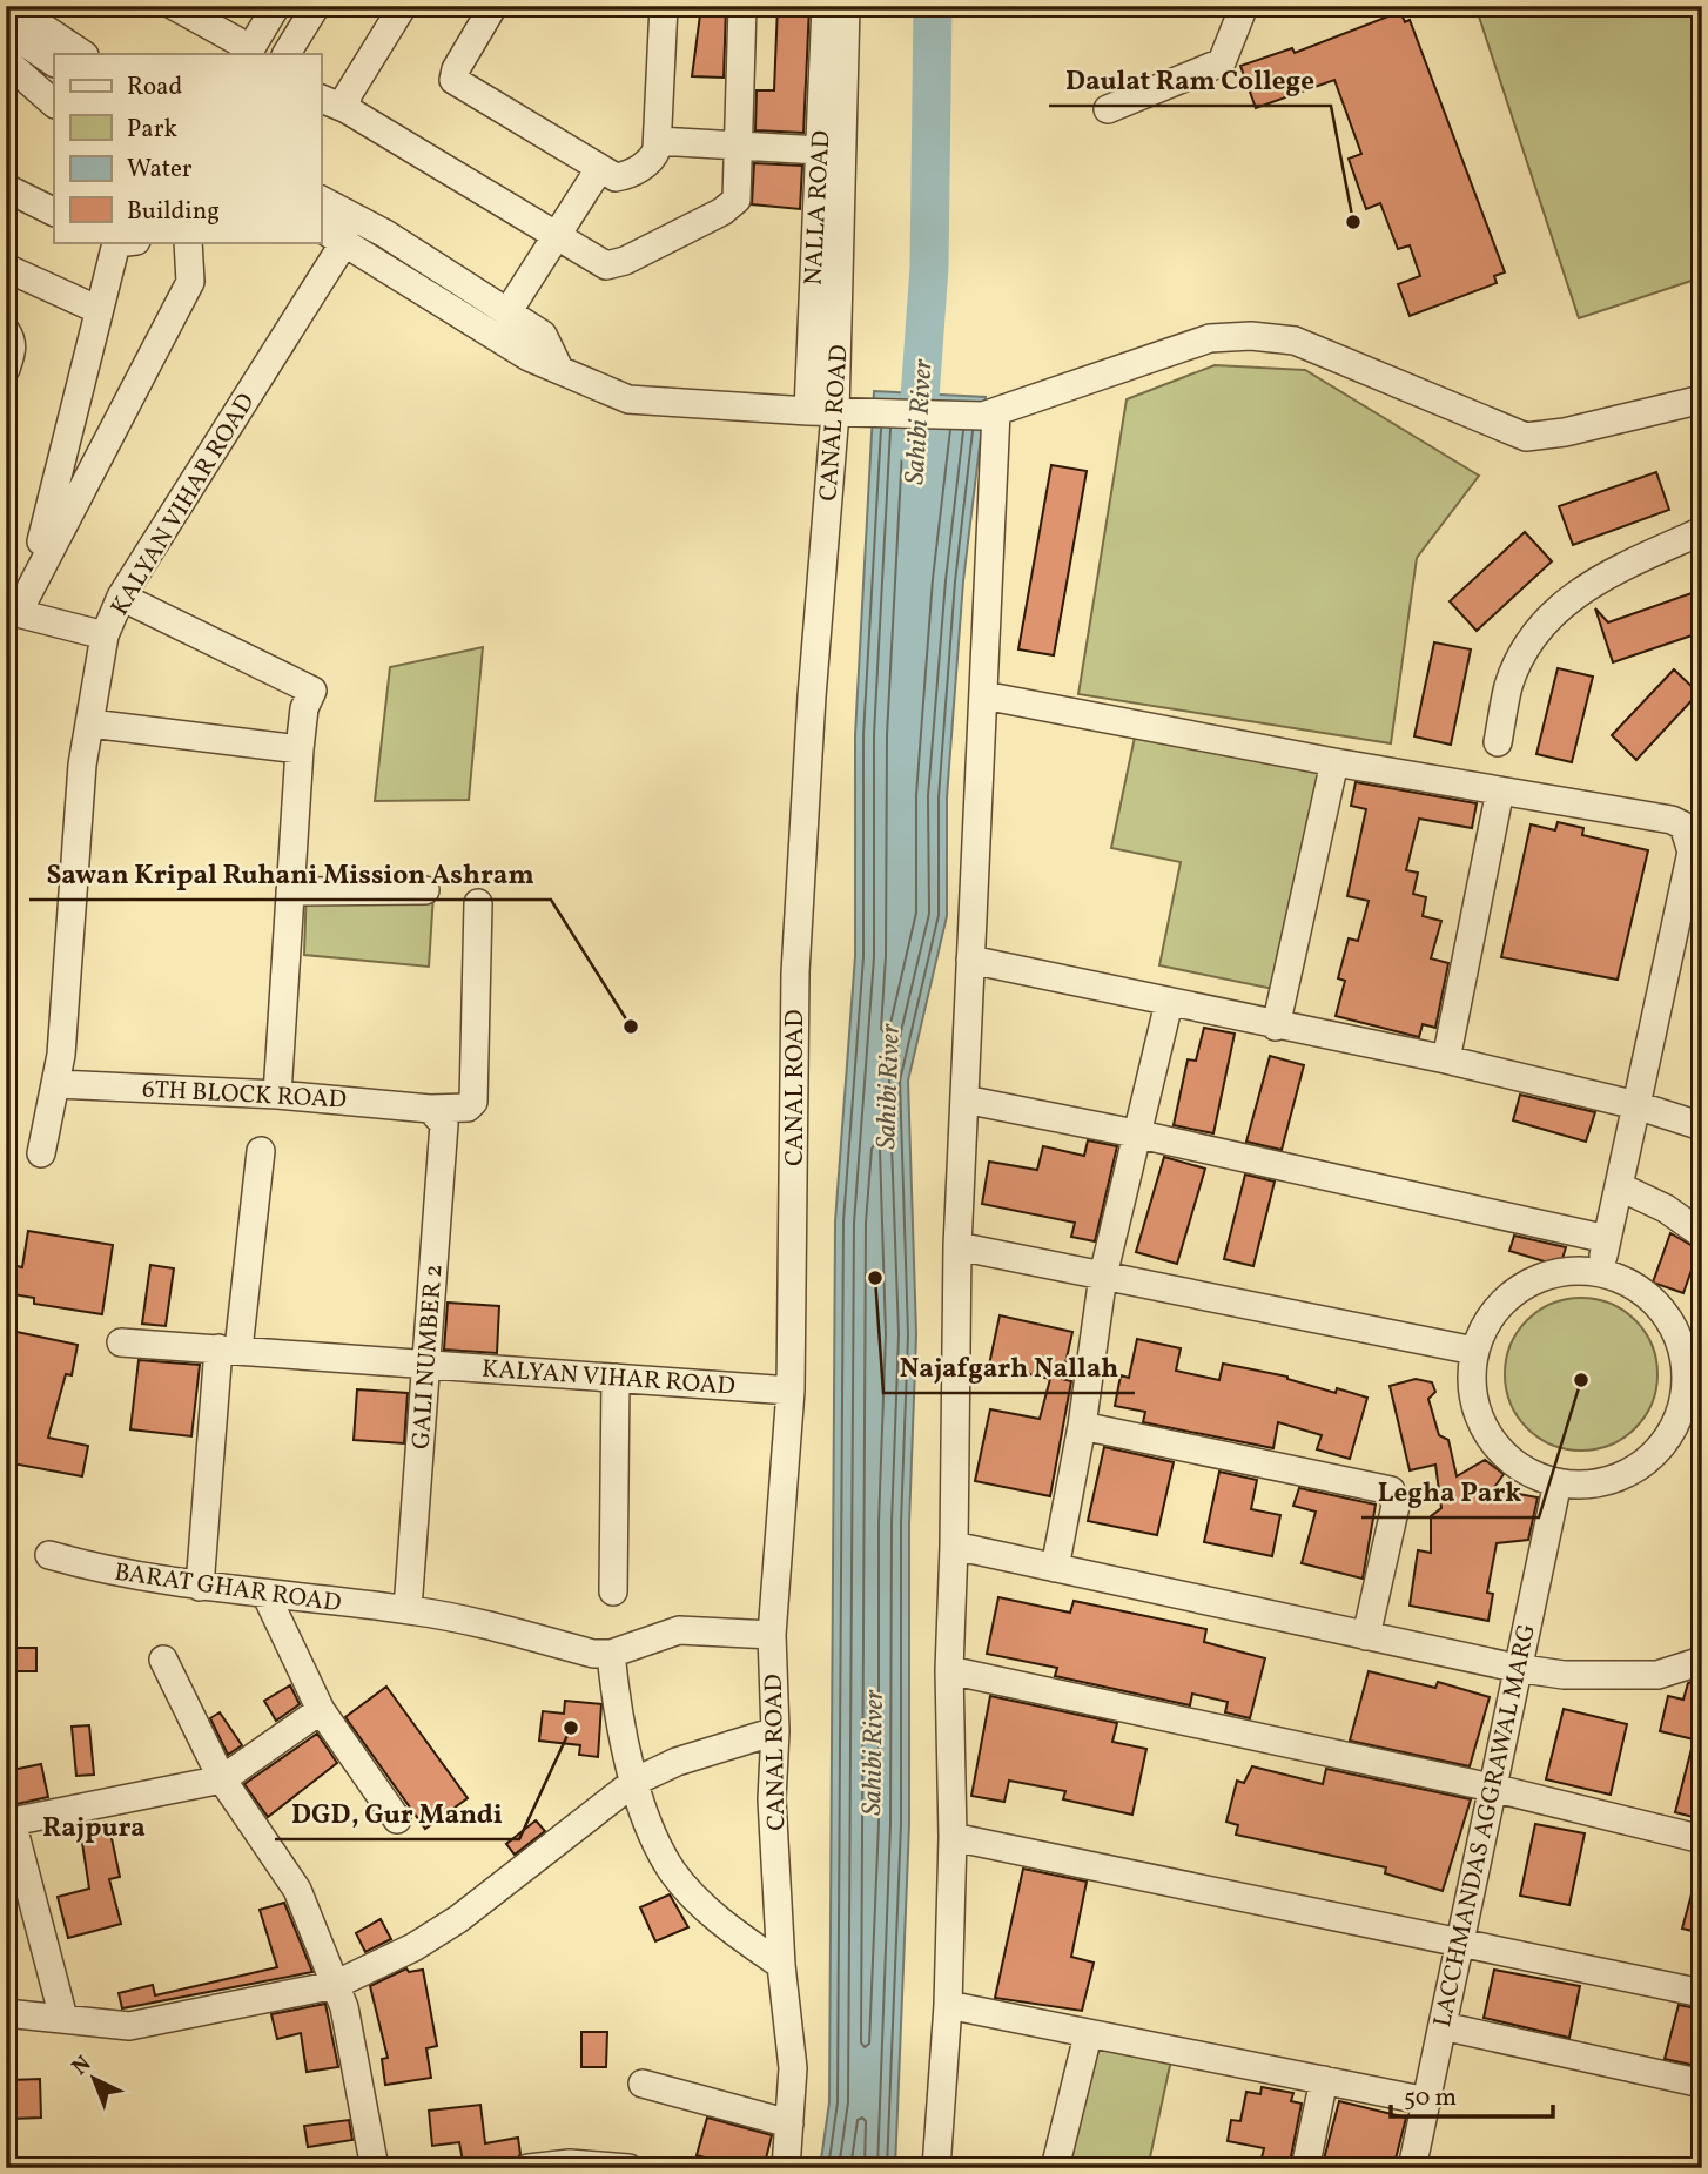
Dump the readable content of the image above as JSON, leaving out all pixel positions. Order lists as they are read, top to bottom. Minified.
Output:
{"streets":{"street":["NALLA ROAD","CANAL ROAD","KALYAN VIHAR ROAD","6TH BLOCK ROAD","GALI NUMBER 2","BARAT GHAR ROAD","LACCHMANDAS AGGRAWAL MARG"]},"crossings":[["CANAL ROAD","KALYAN VIHAR ROAD"],["KALYAN VIHAR ROAD","6TH BLOCK ROAD"],["KALYAN VIHAR ROAD","GALI NUMBER 2"],["6TH BLOCK ROAD","GALI NUMBER 2"],["GALI NUMBER 2","BARAT GHAR ROAD"]],"districts":["Rajpura"],"water":["Sahibi River"],"places":["Daulat Ram College","Sawan Kripal Ruhani Mission Ashram","Najafgarh Nallah","Legha Park","DGD, Gur Mandi"],"legend":["Road","Park","Water","Building"],"scale_bar":"50 m","north":"top left"}
